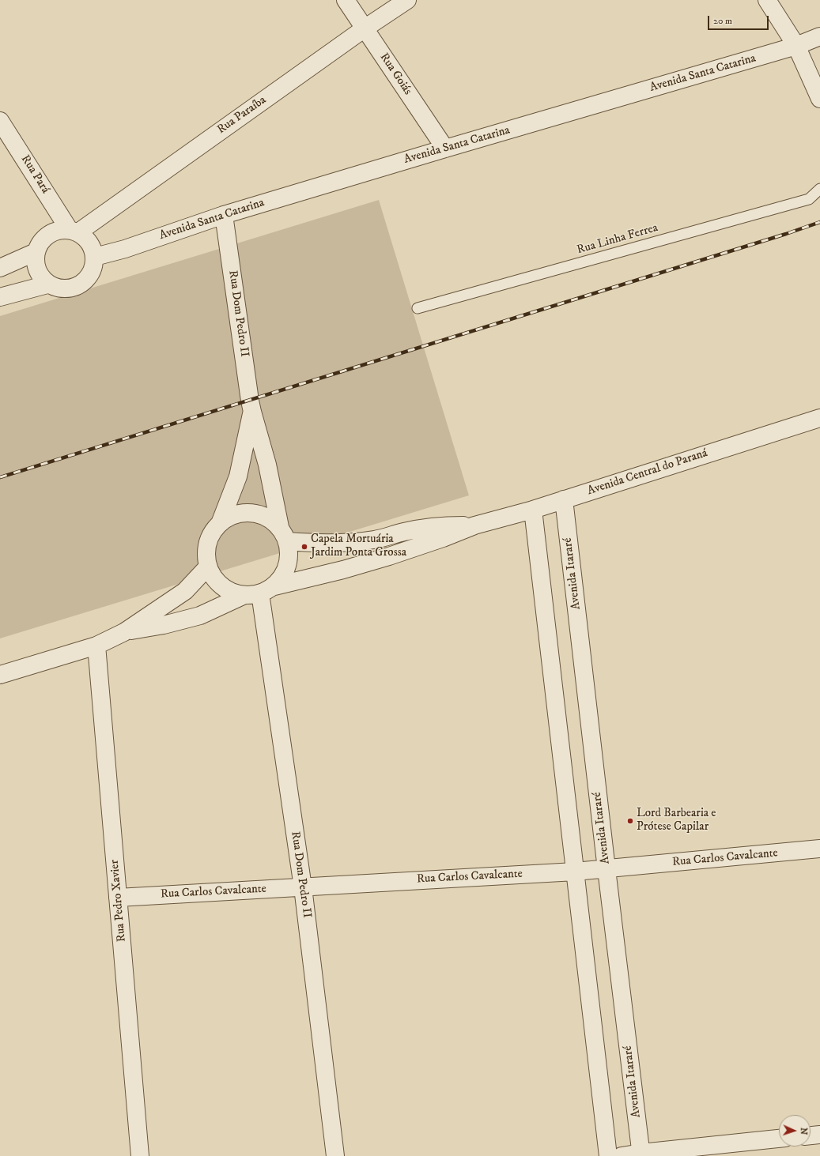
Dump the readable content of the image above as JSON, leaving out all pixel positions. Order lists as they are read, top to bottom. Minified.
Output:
{"streets":{"street":["Avenida Santa Catarina","Rua Goiás","Rua Paraíba","Rua Pará","Rua Dom Pedro II","Avenida Central do Paraná","Avenida Itararé","Rua Carlos Cavalcante","Rua Pedro Xavier"],"lane":["Rua Linha Ferrea"]},"crossings":[["Avenida Santa Catarina","Rua Goiás"],["Avenida Santa Catarina","Rua Paraíba"],["Avenida Santa Catarina","Rua Pará"],["Avenida Santa Catarina","Rua Dom Pedro II"],["Rua Goiás","Rua Paraíba"],["Rua Paraíba","Rua Pará"],["Rua Dom Pedro II","Avenida Central do Paraná"],["Rua Dom Pedro II","Rua Carlos Cavalcante"],["Avenida Central do Paraná","Avenida Itararé"],["Avenida Itararé","Rua Carlos Cavalcante"],["Rua Carlos Cavalcante","Rua Pedro Xavier"]],"places":["Capela Mortuária Jardim Ponta Grossa","Lord Barbearia e Prótese Capilar"],"scale_bar":"20 m","north":"right"}
